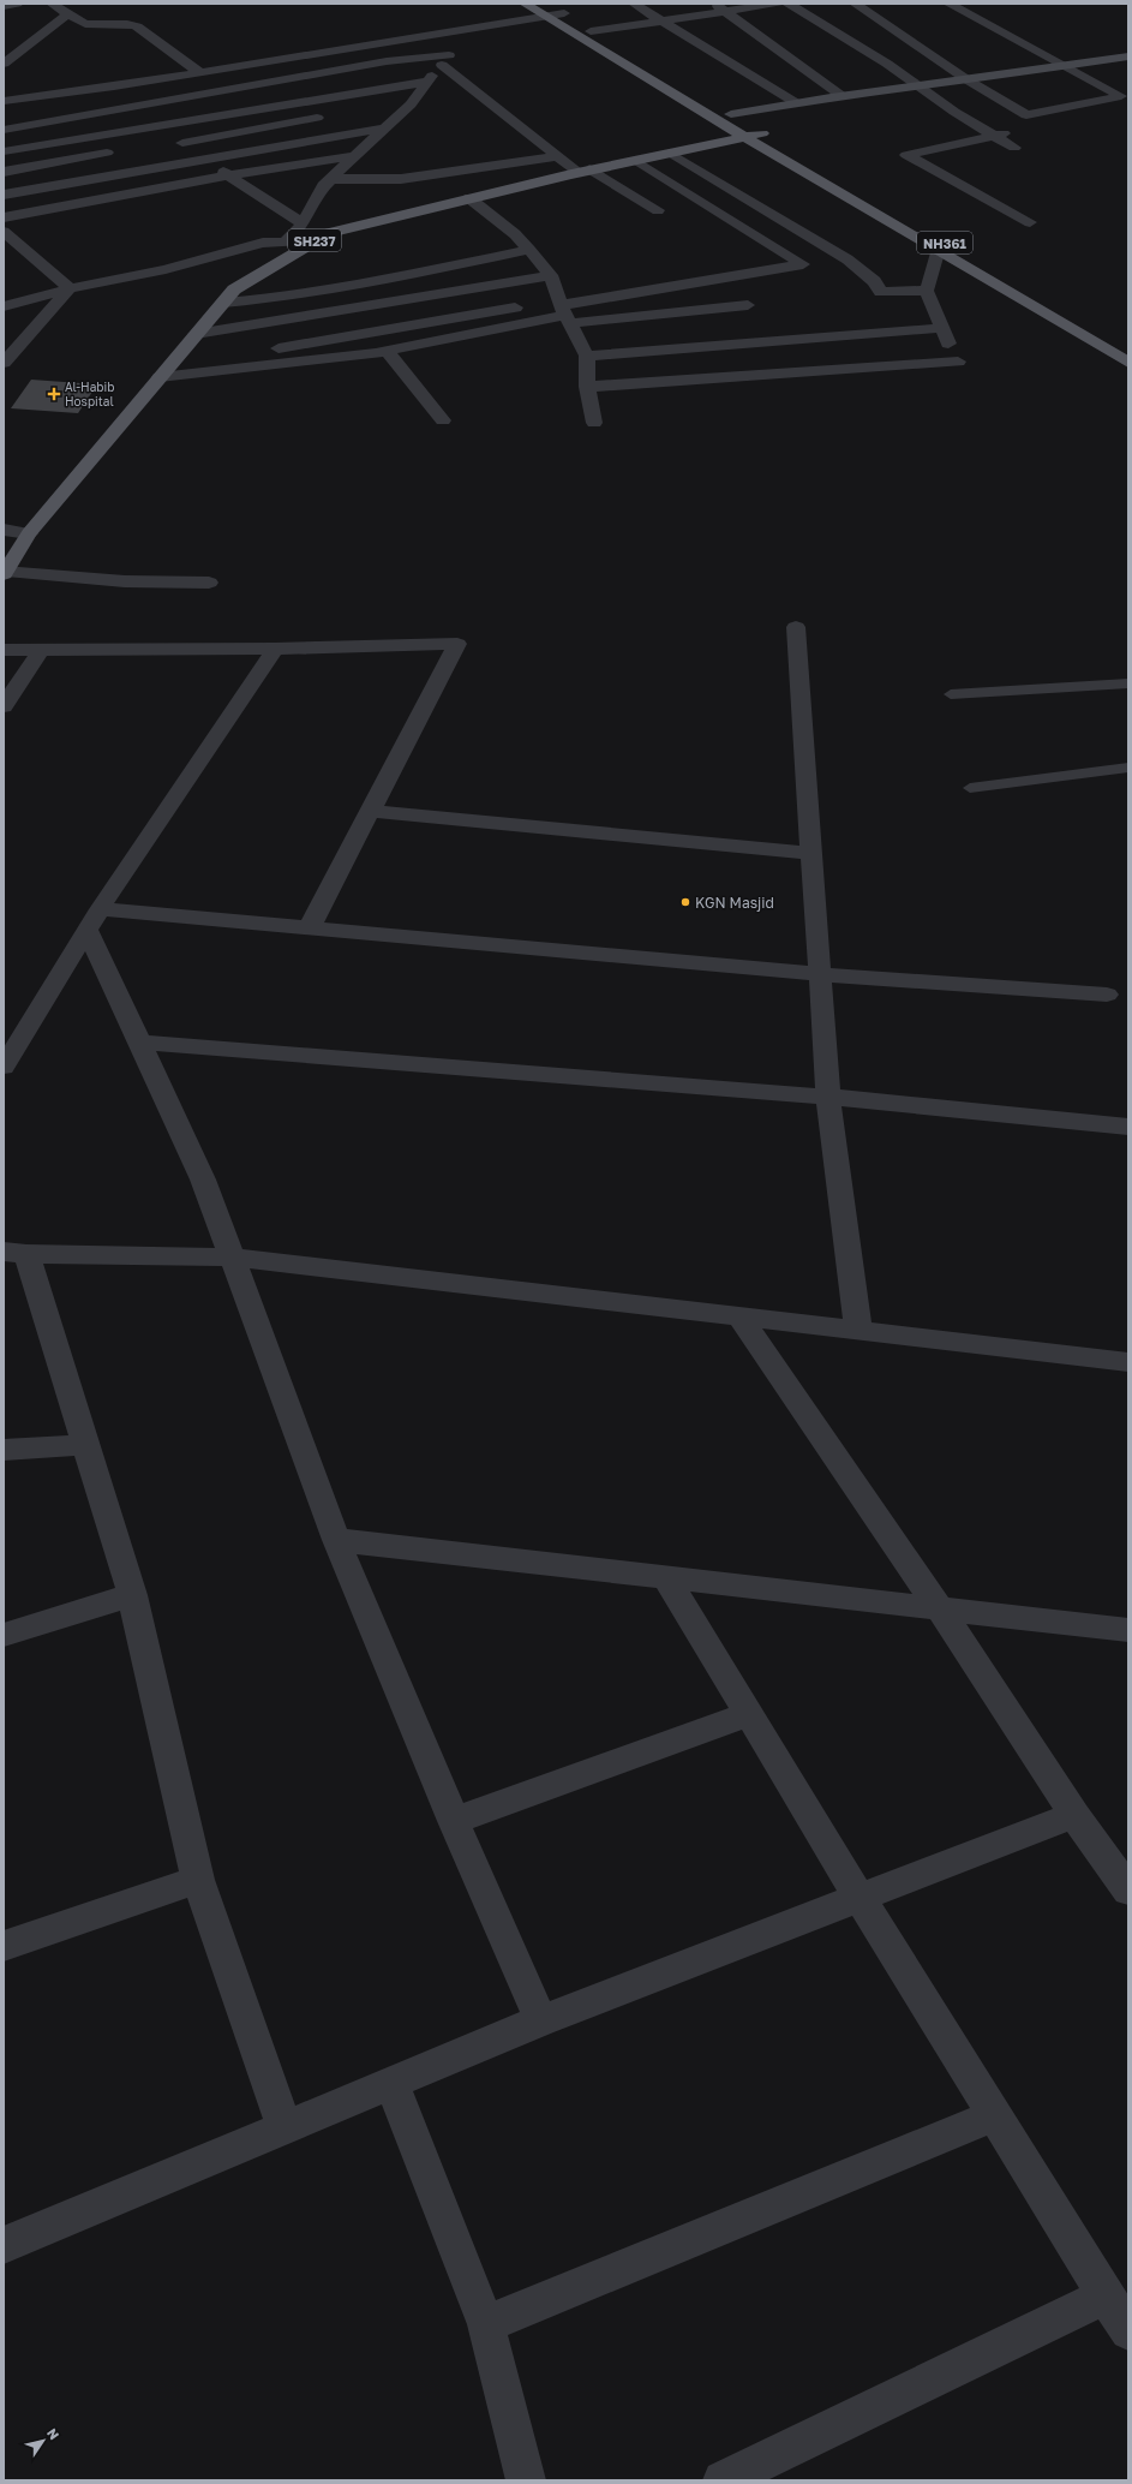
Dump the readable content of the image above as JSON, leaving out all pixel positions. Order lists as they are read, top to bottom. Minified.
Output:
{"streets":{"main road":["SH237","NH361"]},"crossings":[["SH237","NH361"]],"places":{"health":["Al-Habib Hospital"],"other":["KGN Masjid"]},"north":"top right"}
